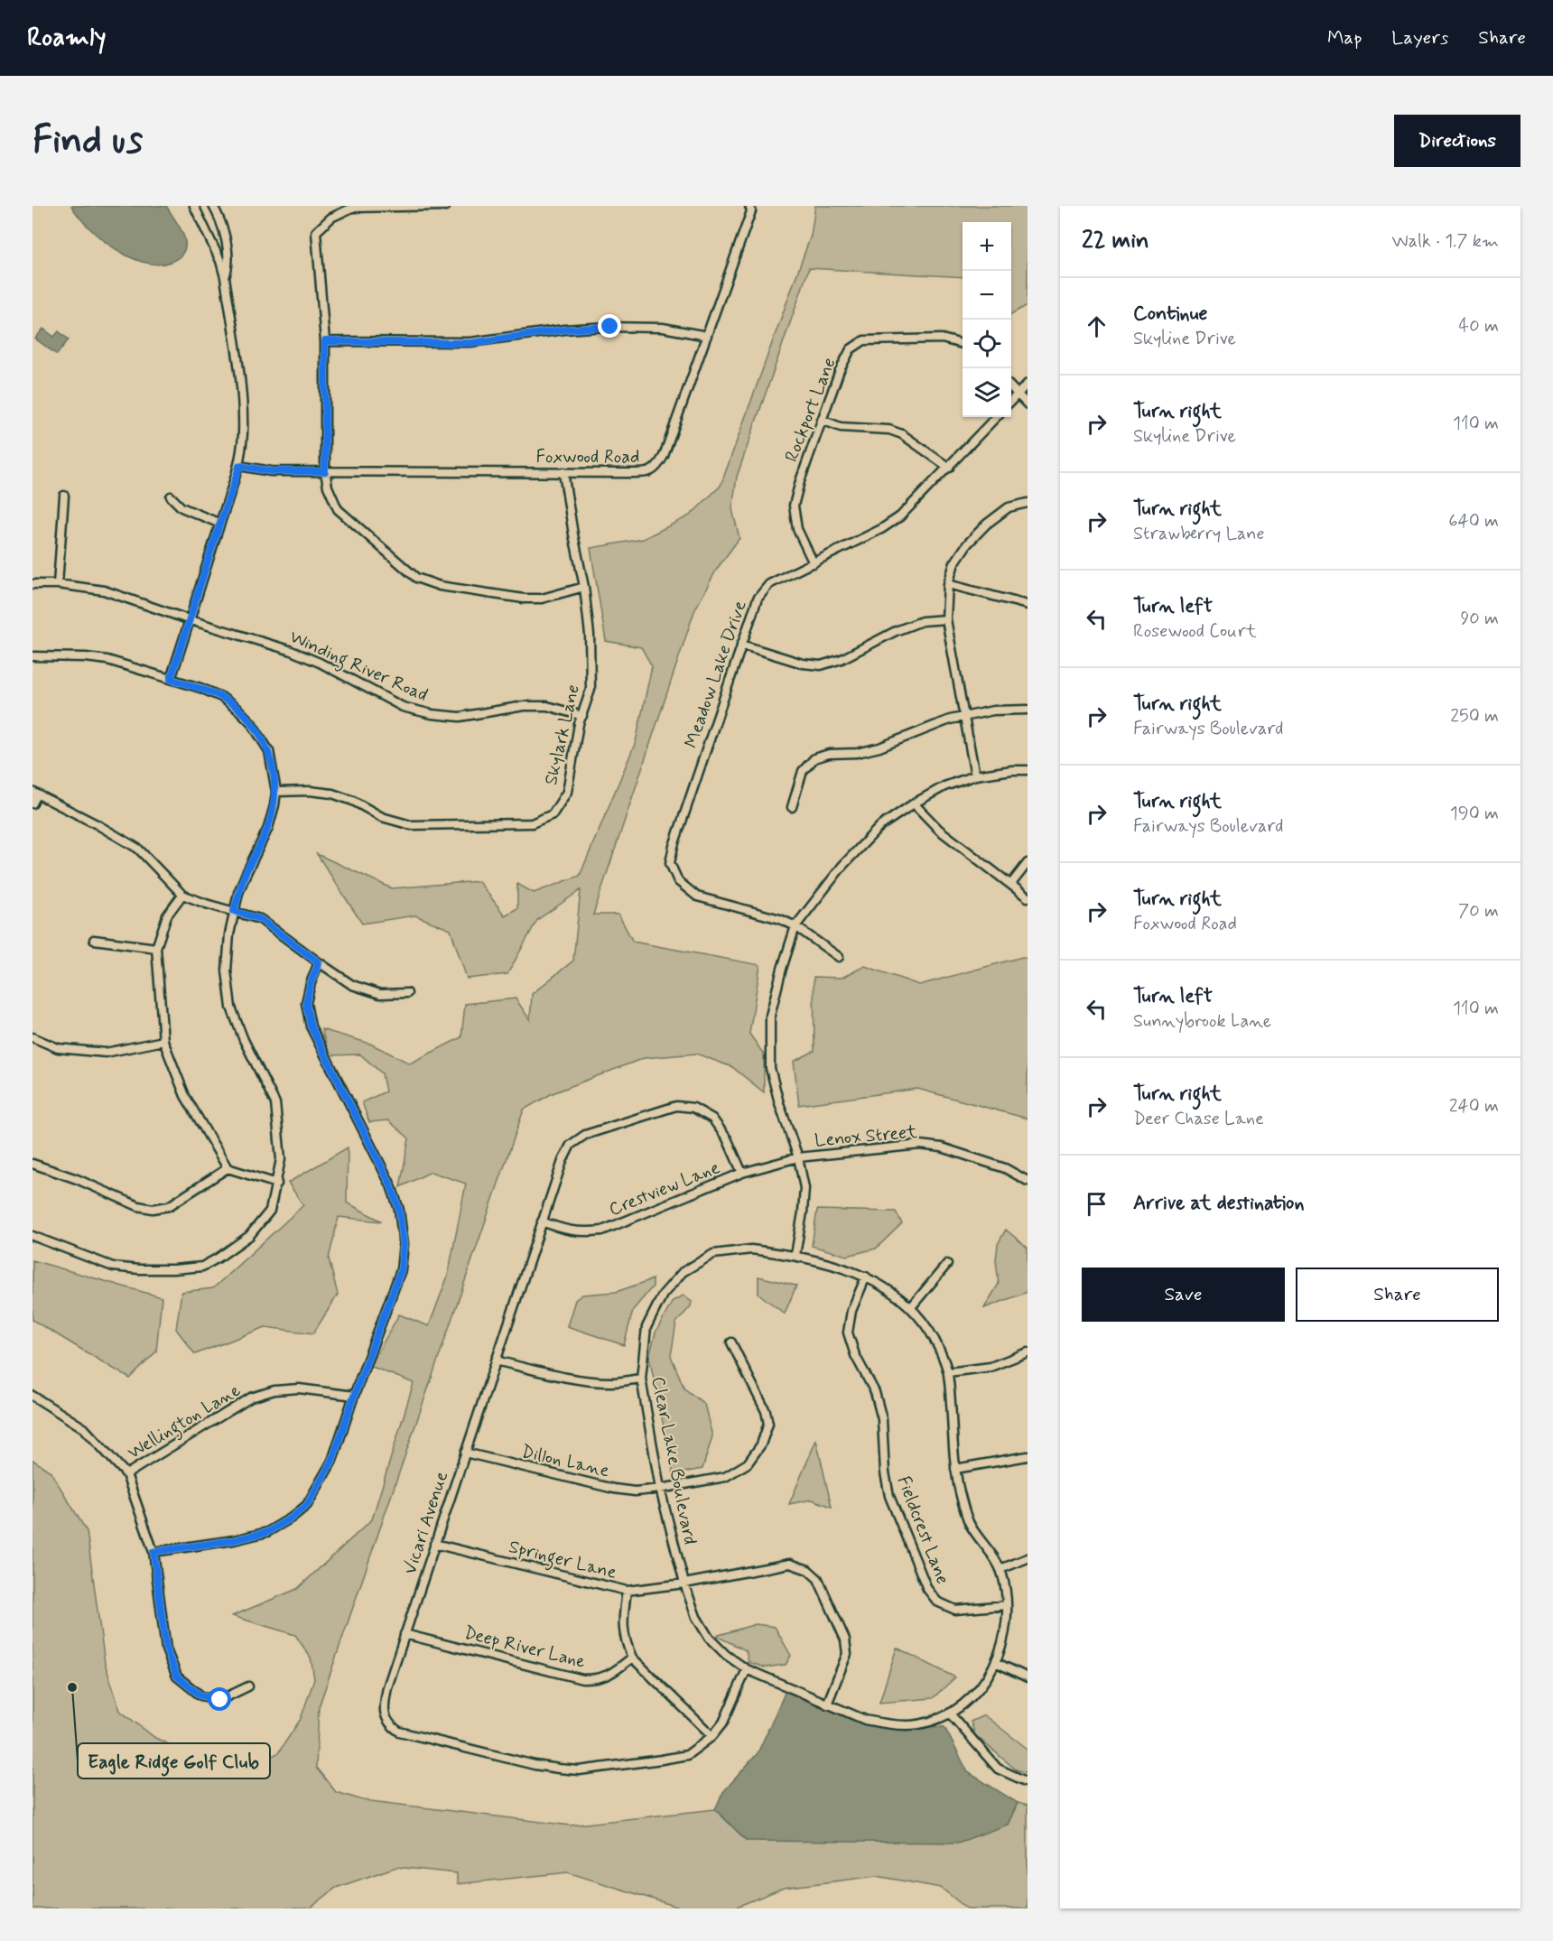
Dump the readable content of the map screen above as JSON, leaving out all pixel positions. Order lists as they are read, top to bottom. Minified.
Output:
{"streets":{"street":["Rockport Lane","Foxwood Road","Winding River Road","Meadow Lake Drive","Skylark Lane","Lenox Street","Crestview Lane","Wellington Lane","Clear Lake Boulevard","Dillon Lane","Vicari Avenue","Fieldcrest Lane","Springer Lane","Deep River Lane"]},"crossings":[["Rockport Lane","Meadow Lake Drive"],["Foxwood Road","Skylark Lane"],["Winding River Road","Skylark Lane"],["Lenox Street","Crestview Lane"],["Crestview Lane","Vicari Avenue"],["Clear Lake Boulevard","Dillon Lane"],["Clear Lake Boulevard","Vicari Avenue"],["Clear Lake Boulevard","Fieldcrest Lane"],["Clear Lake Boulevard","Springer Lane"],["Dillon Lane","Vicari Avenue"],["Vicari Avenue","Springer Lane"],["Vicari Avenue","Deep River Lane"]],"places":["Eagle Ridge Golf Club"],"page":{"header":"Roamly","nav":["Map","Layers","Share"],"buttons":["Directions",["Save","Share"]],"title":"Find us","heading":["22 min","Walk · 1.7 km"],"map_buttons":["+","−"],"list":[["Continue","Skyline Drive","40 m"],["Turn right","Skyline Drive","110 m"],["Turn right","Strawberry Lane","640 m"],["Turn left","Rosewood Court","90 m"],["Turn right","Fairways Boulevard","250 m"],["Turn right","Fairways Boulevard","190 m"],["Turn right","Foxwood Road","70 m"],["Turn left","Sunnybrook Lane","110 m"],["Turn right","Deer Chase Lane","240 m"],"Arrive at destination"]}}
